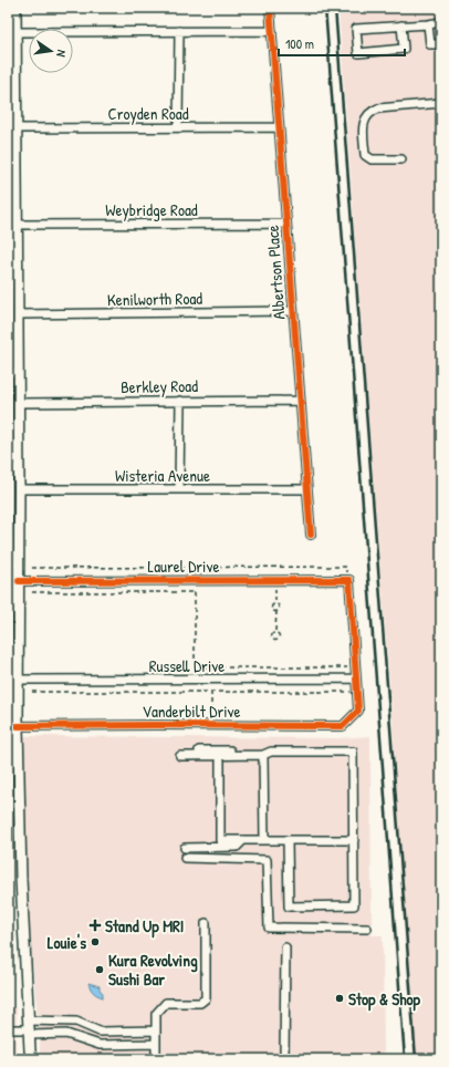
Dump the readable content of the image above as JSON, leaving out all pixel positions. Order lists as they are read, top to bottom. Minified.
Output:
{"streets":{"street":["Croyden Road","Weybridge Road","Albertson Place","Kenilworth Road","Berkley Road","Wisteria Avenue","Laurel Drive","Russell Drive","Vanderbilt Drive"]},"crossings":[["Croyden Road","Albertson Place"],["Weybridge Road","Albertson Place"],["Albertson Place","Kenilworth Road"],["Albertson Place","Berkley Road"],["Albertson Place","Wisteria Avenue"],["Russell Drive","Vanderbilt Drive"]],"places":{"health":["Stand Up MRI"],"other":["Louie's","Kura Revolving Sushi Bar","Stop & Shop"]},"scale_bar":"100 m","north":"right"}
